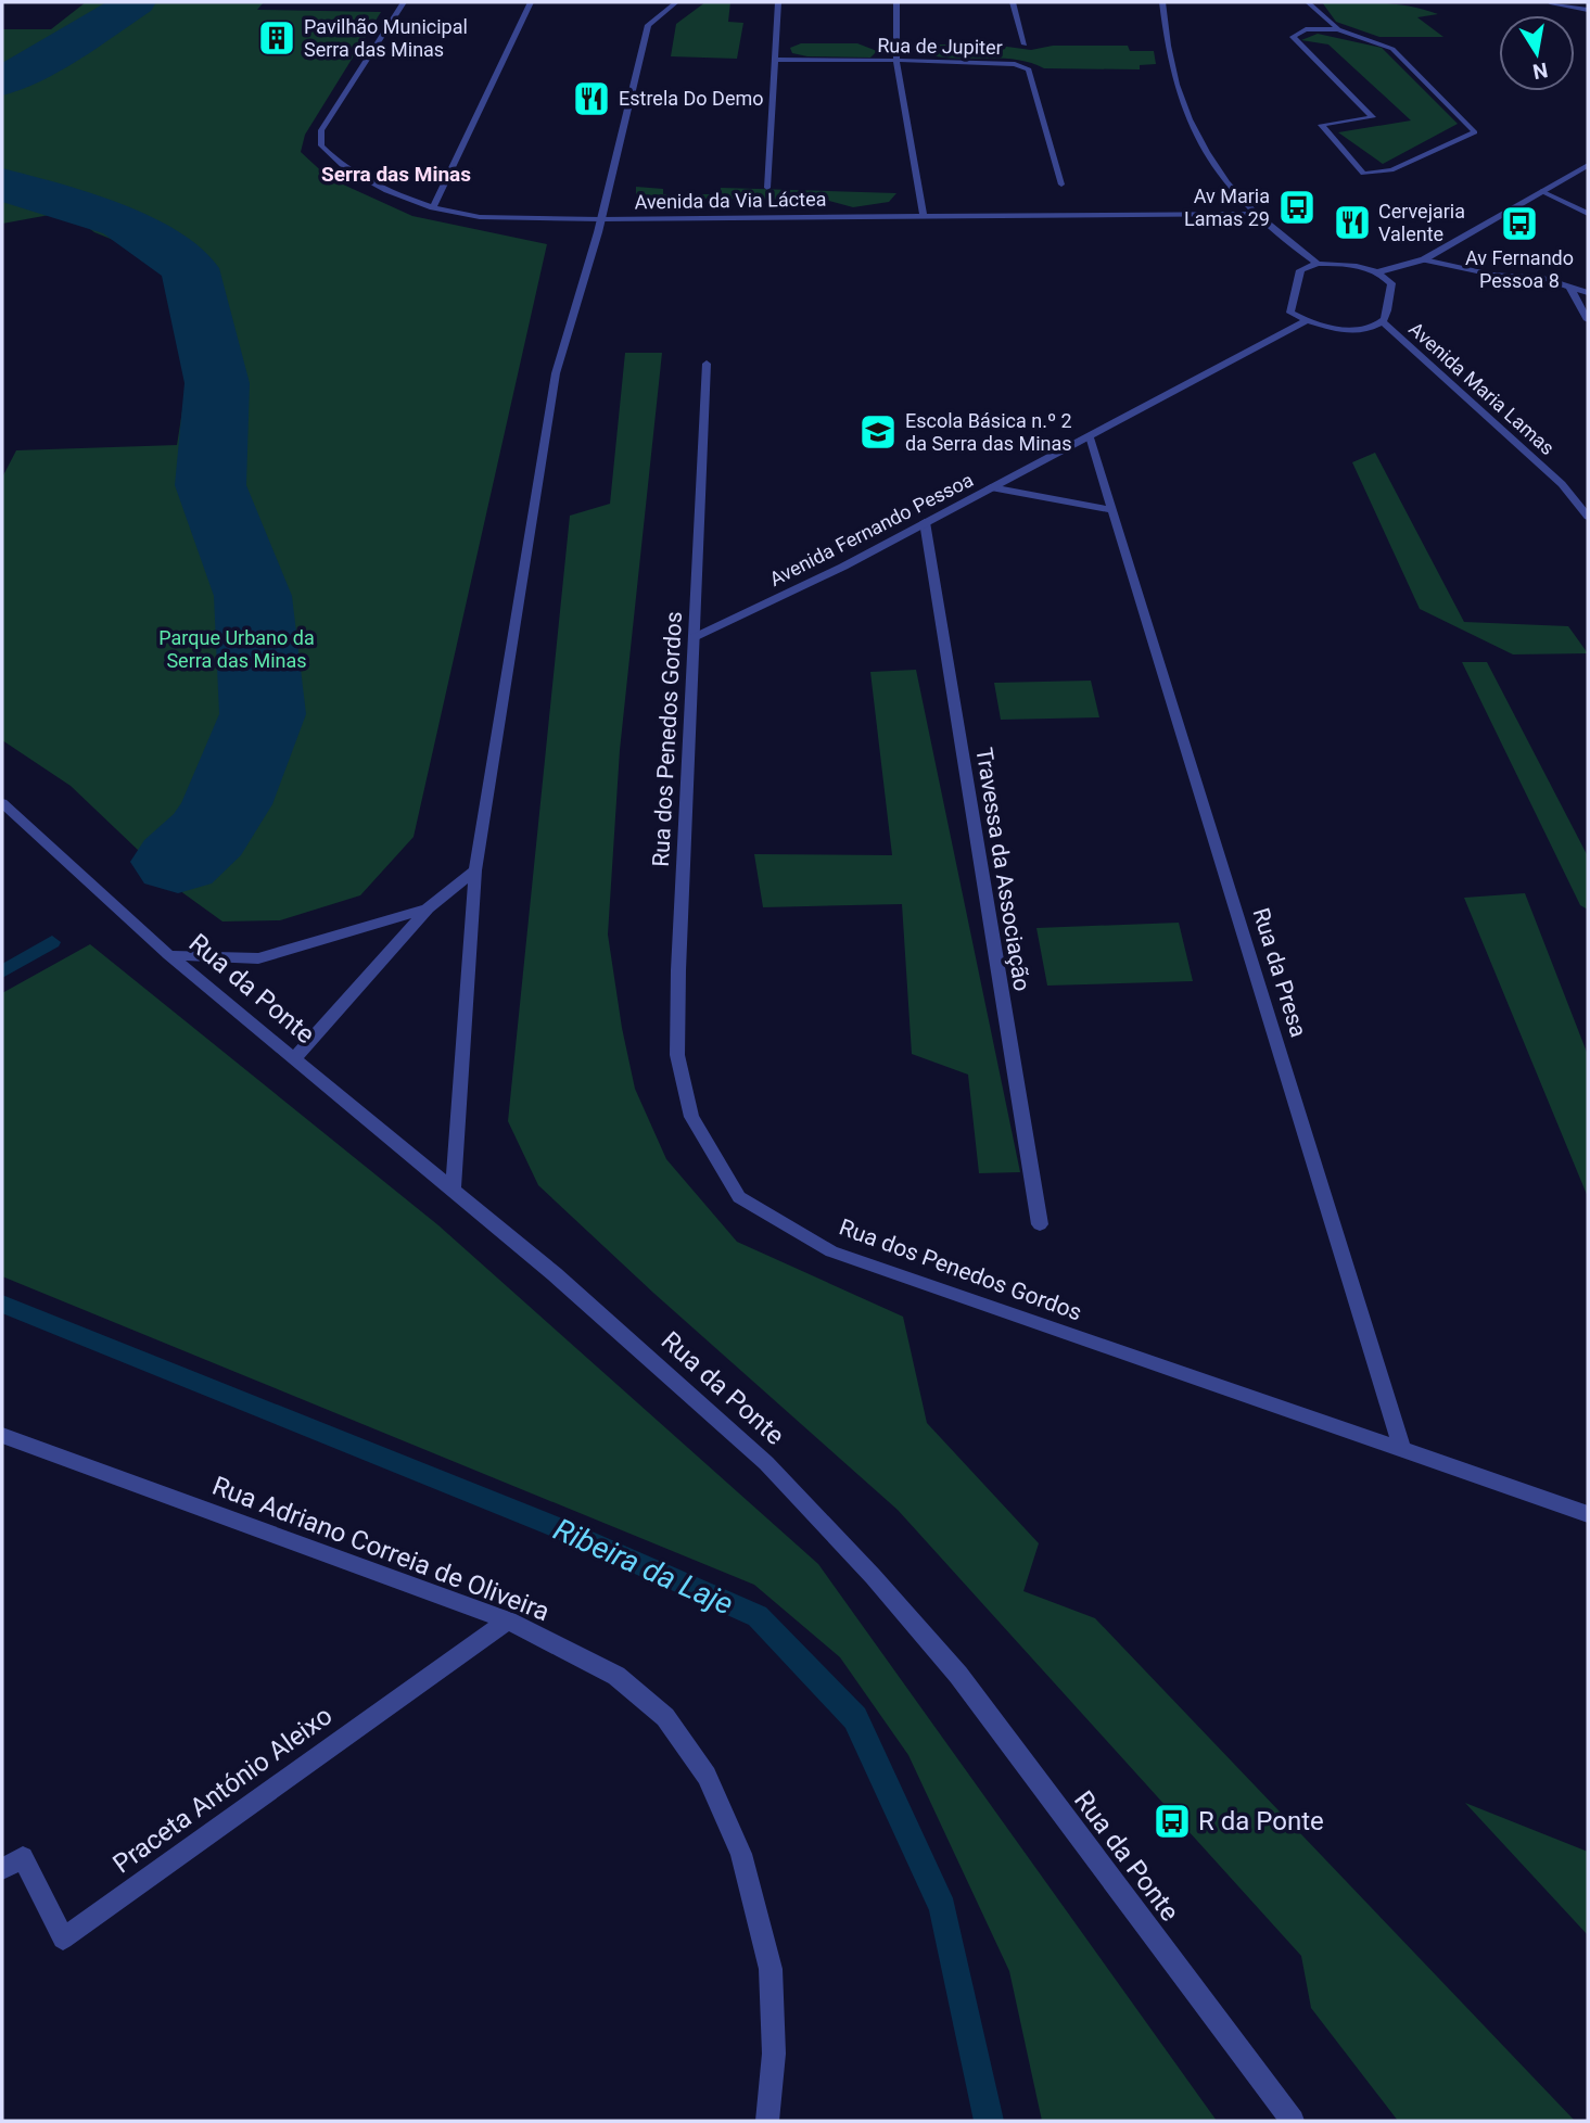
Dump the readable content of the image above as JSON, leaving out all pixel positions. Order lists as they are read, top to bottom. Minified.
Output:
{"streets":{"street":["Rua de Jupiter","Avenida da Via Láctea","Avenida Maria Lamas","Avenida Fernando Pessoa","Rua dos Penedos Gordos","Travessa da Associação","Rua da Presa","Rua da Ponte","Rua Adriano Correia de Oliveira","Praceta António Aleixo"]},"crossings":[["Avenida Maria Lamas","Avenida Fernando Pessoa"],["Avenida Fernando Pessoa","Rua dos Penedos Gordos"],["Avenida Fernando Pessoa","Travessa da Associação"],["Avenida Fernando Pessoa","Rua da Presa"],["Rua dos Penedos Gordos","Rua da Presa"],["Rua Adriano Correia de Oliveira","Praceta António Aleixo"]],"districts":["Serra das Minas"],"water":["Ribeira da Laje"],"parks":["Parque Urbano da Serra das Minas"],"places":{"building":["Pavilhão Municipal Serra das Minas"],"restaurant":["Estrela Do Demo","Cervejaria Valente"],"bus stop":["Av Maria Lamas 29","Av Fernando Pessoa 8","R da Ponte"],"school or university":["Escola Básica n.º 2 da Serra das Minas"]},"north":"bottom"}
